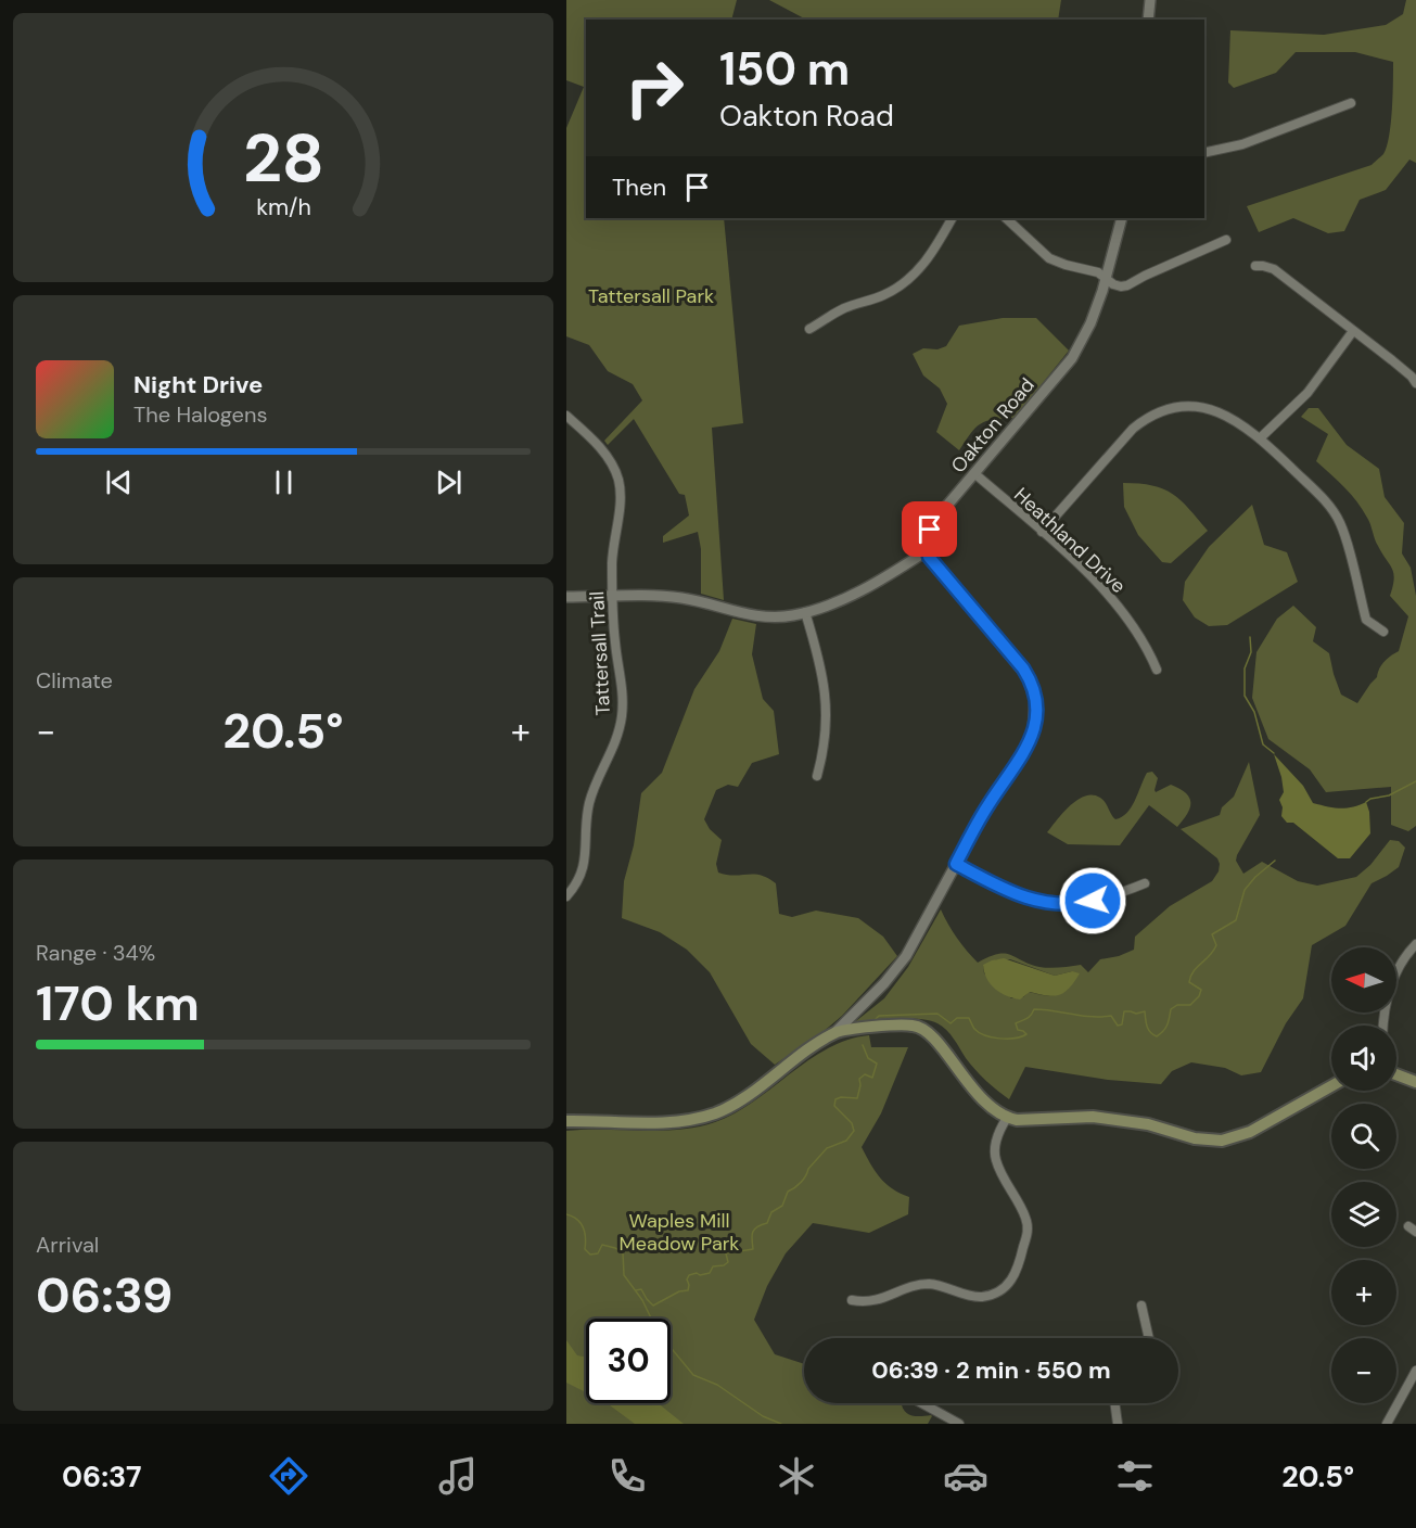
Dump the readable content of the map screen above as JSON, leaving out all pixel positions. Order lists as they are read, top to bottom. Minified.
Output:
{"streets":{"street":["Oakton Road","Heathland Drive","Tattersall Trail"]},"crossings":[["Oakton Road","Heathland Drive"]],"parks":["Tattersall Park","Waples Mill Meadow Park"],"north":"left","page":{"turn":["150 m","Oakton Road"],"then":"Then","song":["Night Drive","The Halogens"],"tile":["Climate",["Range · 34%","170 km"],["Arrival","06:39"]],"heat":["−","20.5°","+"],"map_buttons":["+","−"],"limit":"30","trip":"06:39 · 2 min · 550 m","tabs":["06:37","20.5°"],"gauge":["28","km/h"]}}
